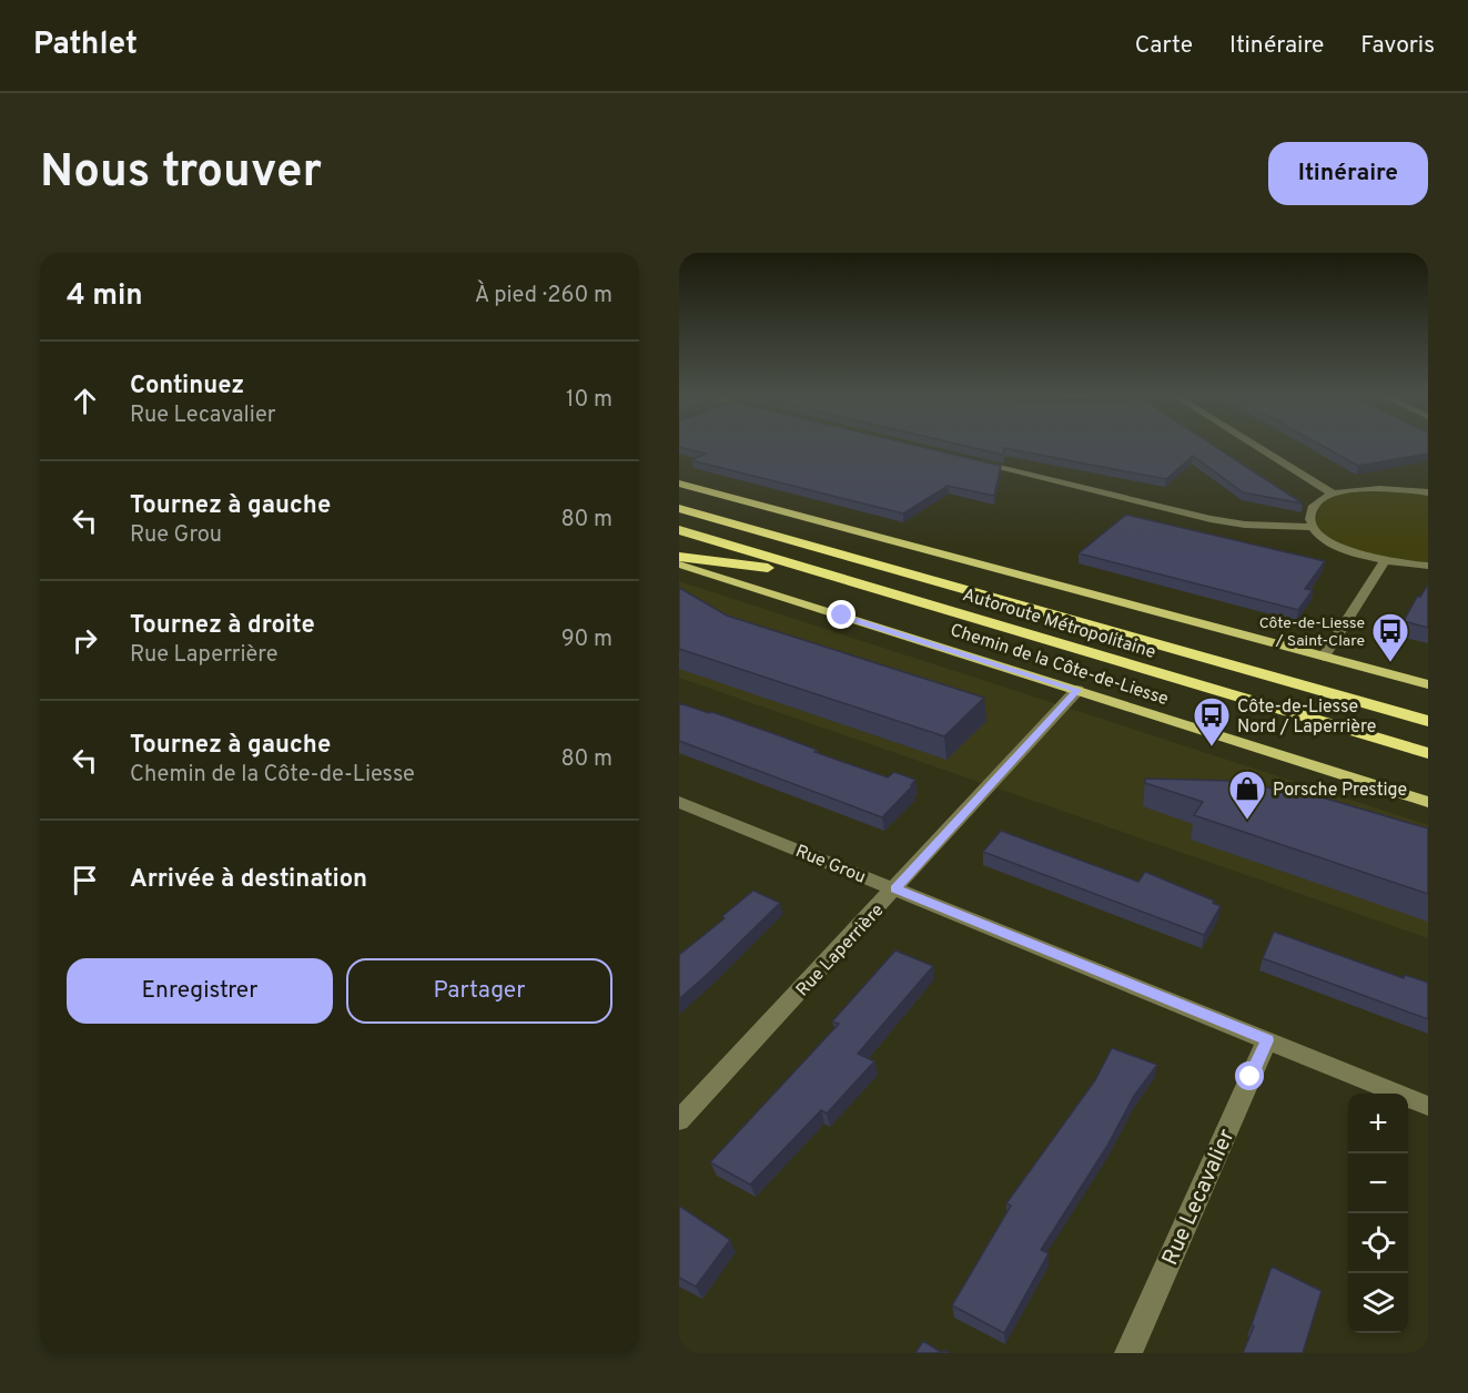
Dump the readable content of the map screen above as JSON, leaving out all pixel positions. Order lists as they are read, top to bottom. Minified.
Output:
{"streets":{"highway":["Autoroute Métropolitaine"],"main road":["Chemin de la Côte-de-Liesse"],"street":["Rue Grou","Rue Laperrière","Rue Lecavalier"]},"crossings":[["Chemin de la Côte-de-Liesse","Rue Laperrière"],["Rue Grou","Rue Laperrière"],["Rue Grou","Rue Lecavalier"]],"places":{"bus stop":["Côte-de-Liesse / Saint-Clare","Côte-de-Liesse Nord / Laperrière"],"shop":["Porsche Prestige"]},"page":{"header":"Pathlet","nav":["Carte","Itinéraire","Favoris"],"buttons":["Itinéraire",["Enregistrer","Partager"]],"title":"Nous trouver","heading":["4 min","À pied · 260 m"],"list":[["Continuez","Rue Lecavalier","10 m"],["Tournez à gauche","Rue Grou","80 m"],["Tournez à droite","Rue Laperrière","90 m"],["Tournez à gauche","Chemin de la Côte-de-Liesse","80 m"],"Arrivée à destination"],"map_buttons":["+","−"]}}
